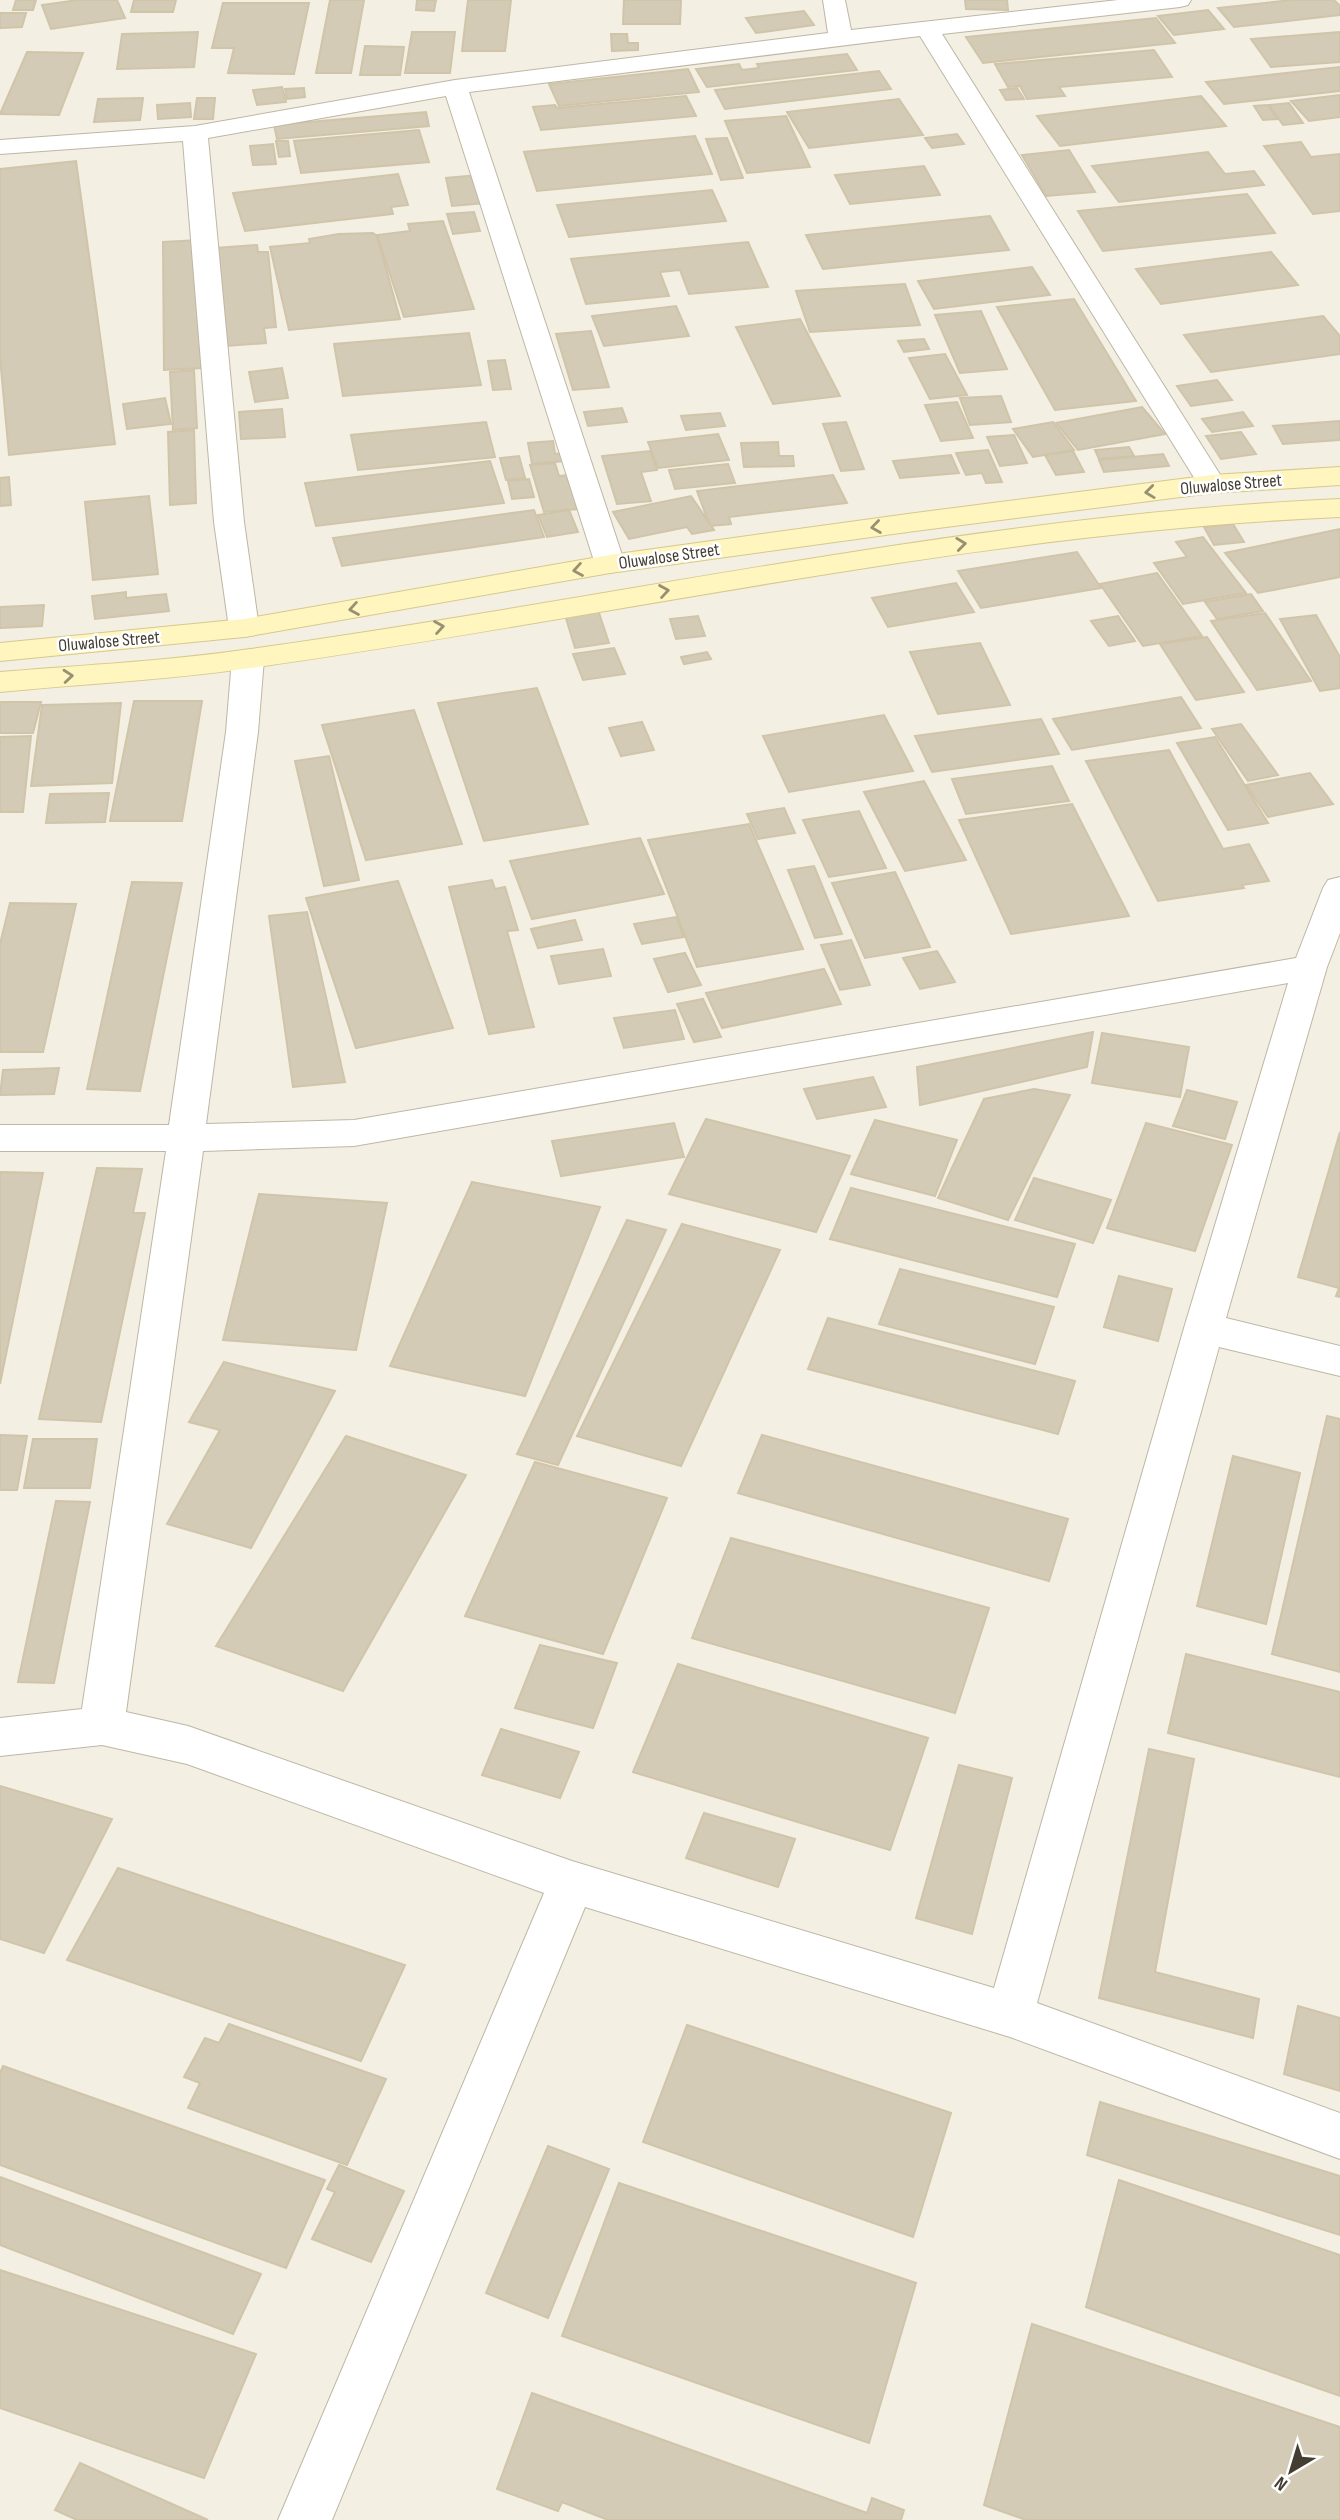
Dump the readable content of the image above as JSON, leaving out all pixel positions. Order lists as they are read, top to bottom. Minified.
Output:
{"streets":{"street":["Oluwalose Street"]},"north":"bottom left"}
